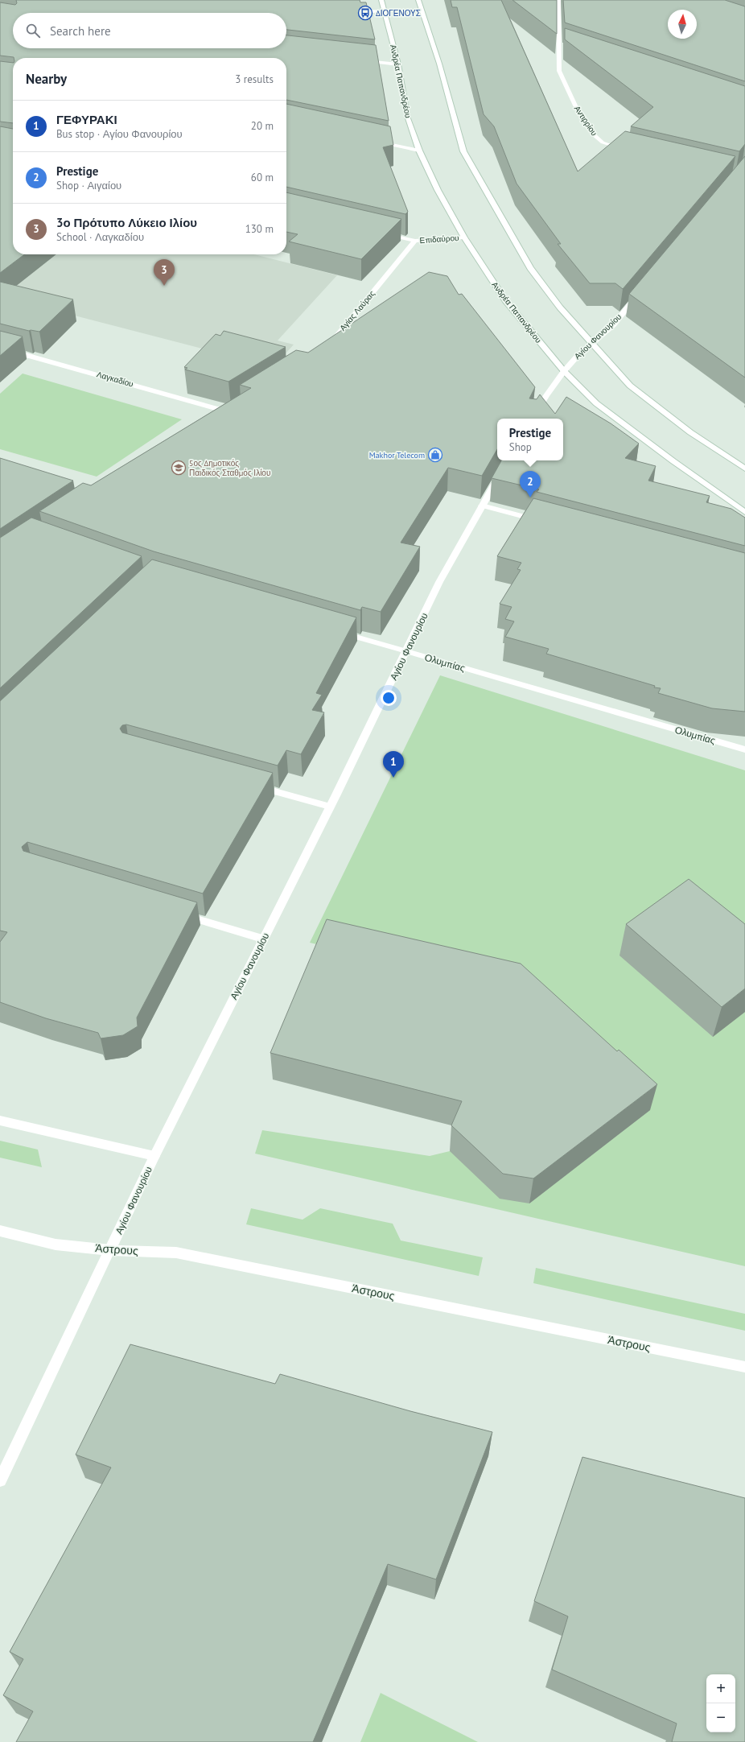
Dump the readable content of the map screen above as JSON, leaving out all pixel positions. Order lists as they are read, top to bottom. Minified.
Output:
{"streets":{"street":["Ανδρέα Παπανδρέου","Αντιρρίου","Επιδαύρου","Αγίας Λαύρας","Αγίου Φανουρίου","Λαγκαδίου","Ολυμπίας","Άστρους"]},"crossings":[["Ανδρέα Παπανδρέου","Επιδαύρου"],["Ανδρέα Παπανδρέου","Αγίου Φανουρίου"],["Επιδαύρου","Αγίας Λαύρας"],["Αγίου Φανουρίου","Ολυμπίας"],["Αγίου Φανουρίου","Άστρους"]],"places":{"bus stop":["ΔΙΟΓΕΝΟΥΣ"],"shop":["Makhor Telecom"],"school or university":["5ος Δημοτικός Παιδικός Σταθμός Ιλίου"]},"north":"top","page":{"search":"Search here","heading":["Nearby","3 results"],"list":[{"mark":"1","name":"ΓΕΦΥΡΑΚΙ","note":"Bus stop · Αγίου Φανουρίου","value":"20 m"},{"mark":"2","name":"Prestige","note":"Shop · Αιγαίου","value":"60 m"},{"mark":"3","name":"3ο Πρότυπο Λύκειο Ιλίου","note":"School · Λαγκαδίου","value":"130 m"}],"pins":["3","2","1"],"popup":["Prestige","Shop"],"map_buttons":["+","−"]}}
